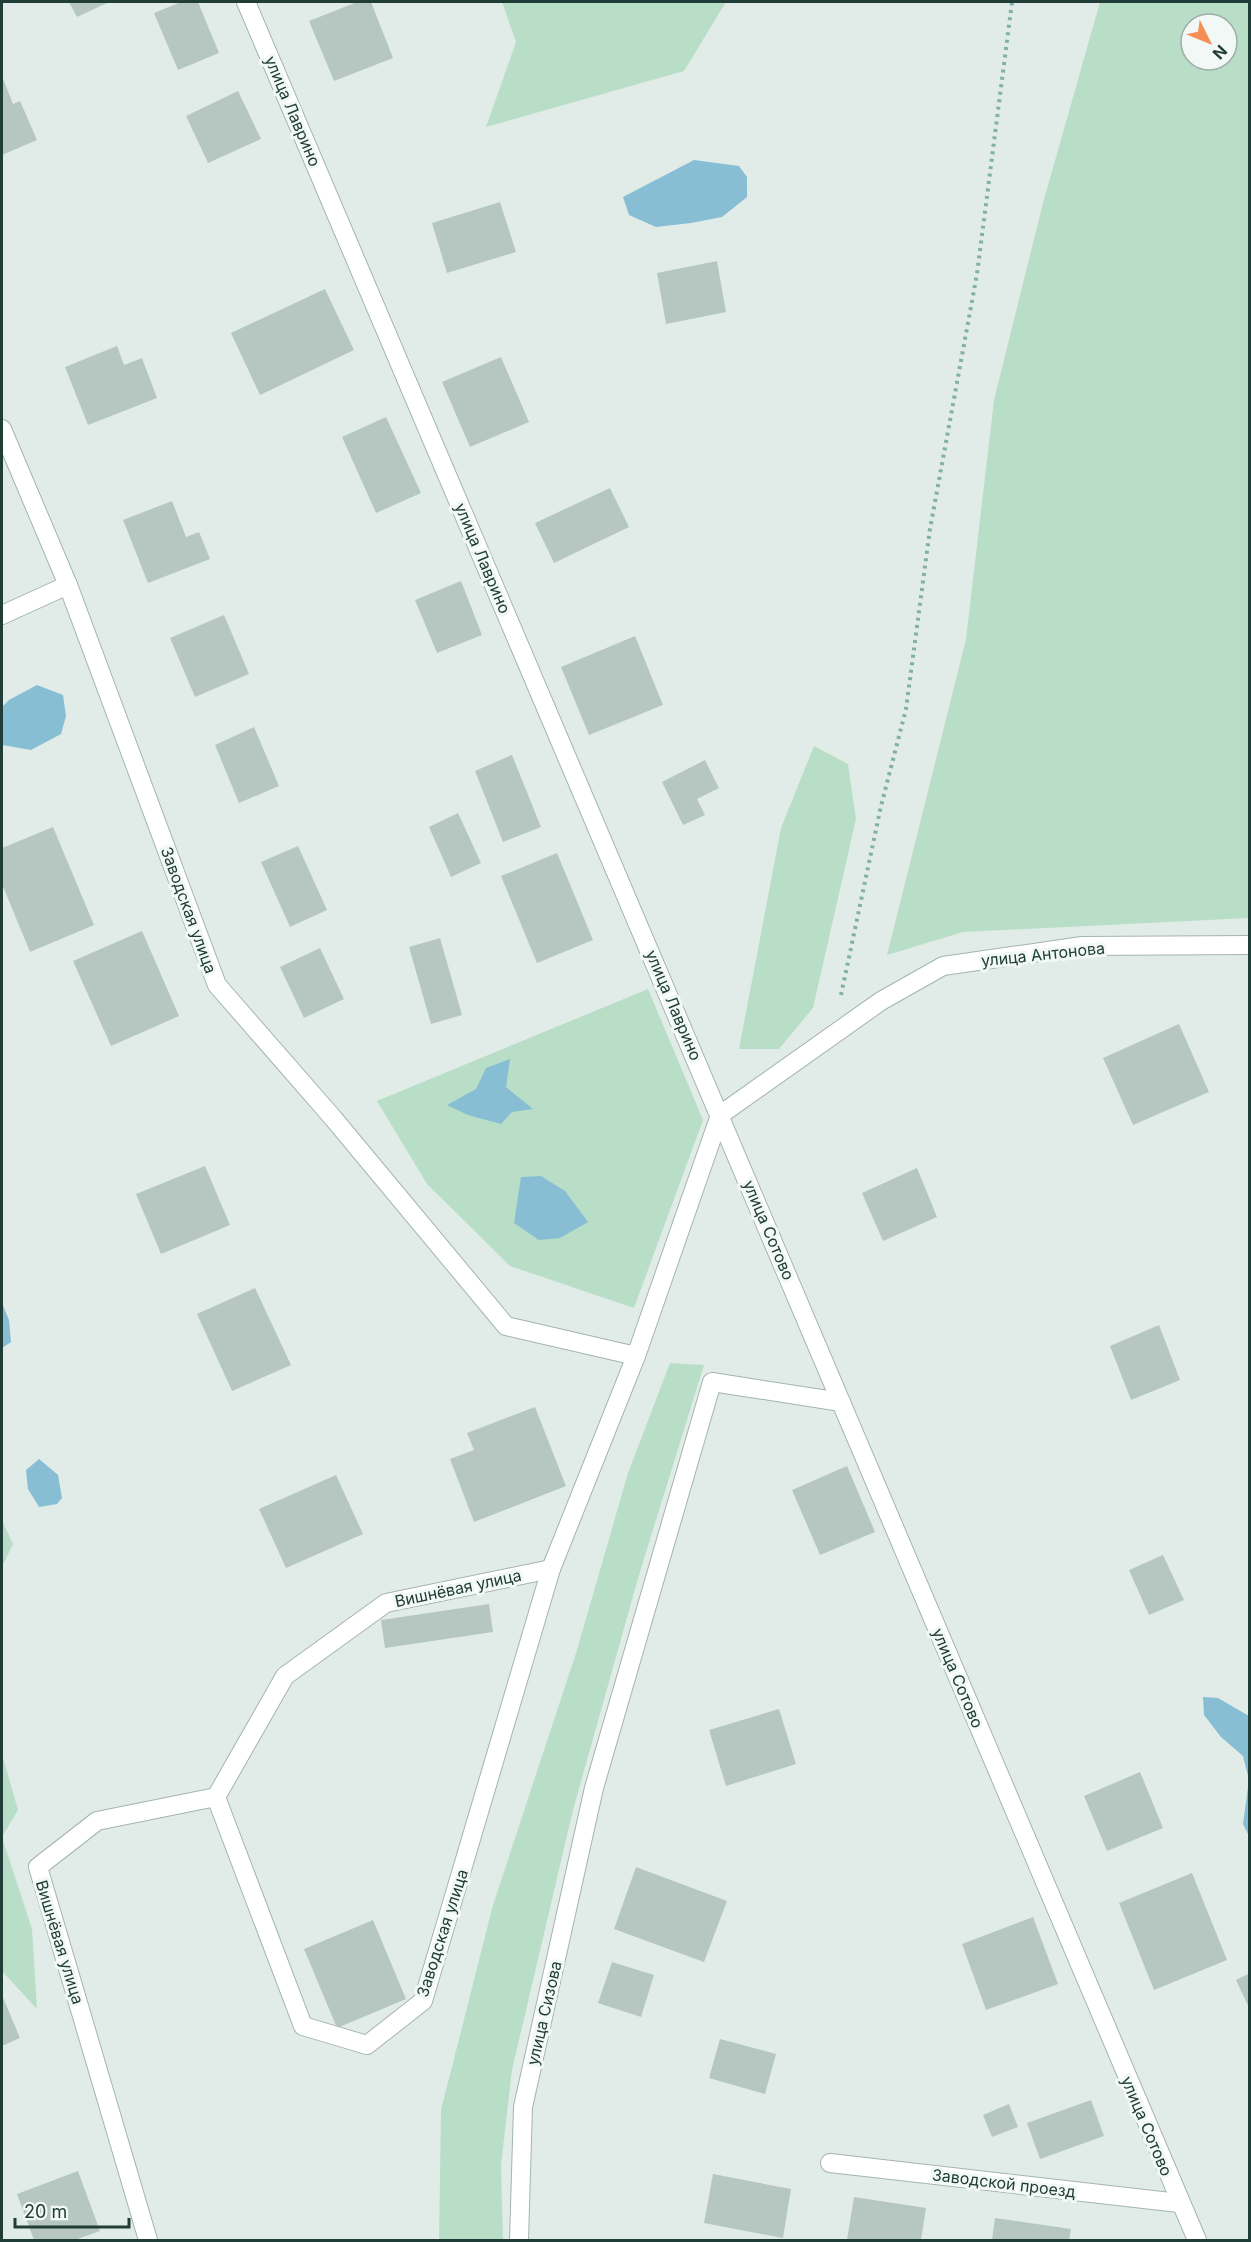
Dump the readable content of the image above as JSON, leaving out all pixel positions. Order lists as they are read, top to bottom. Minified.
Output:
{"streets":{"street":["улица Лаврино","Заводская улица","улица Антонова","улица Сотово","Вишнёвая улица","улица Сизова","Заводской проезд"]},"crossings":[["улица Лаврино","улица Антонова"],["улица Лаврино","улица Сотово"],["Заводская улица","Вишнёвая улица"],["улица Антонова","улица Сотово"],["улица Сотово","улица Сизова"],["улица Сотово","Заводской проезд"]],"scale_bar":"20 m","north":"bottom right"}
